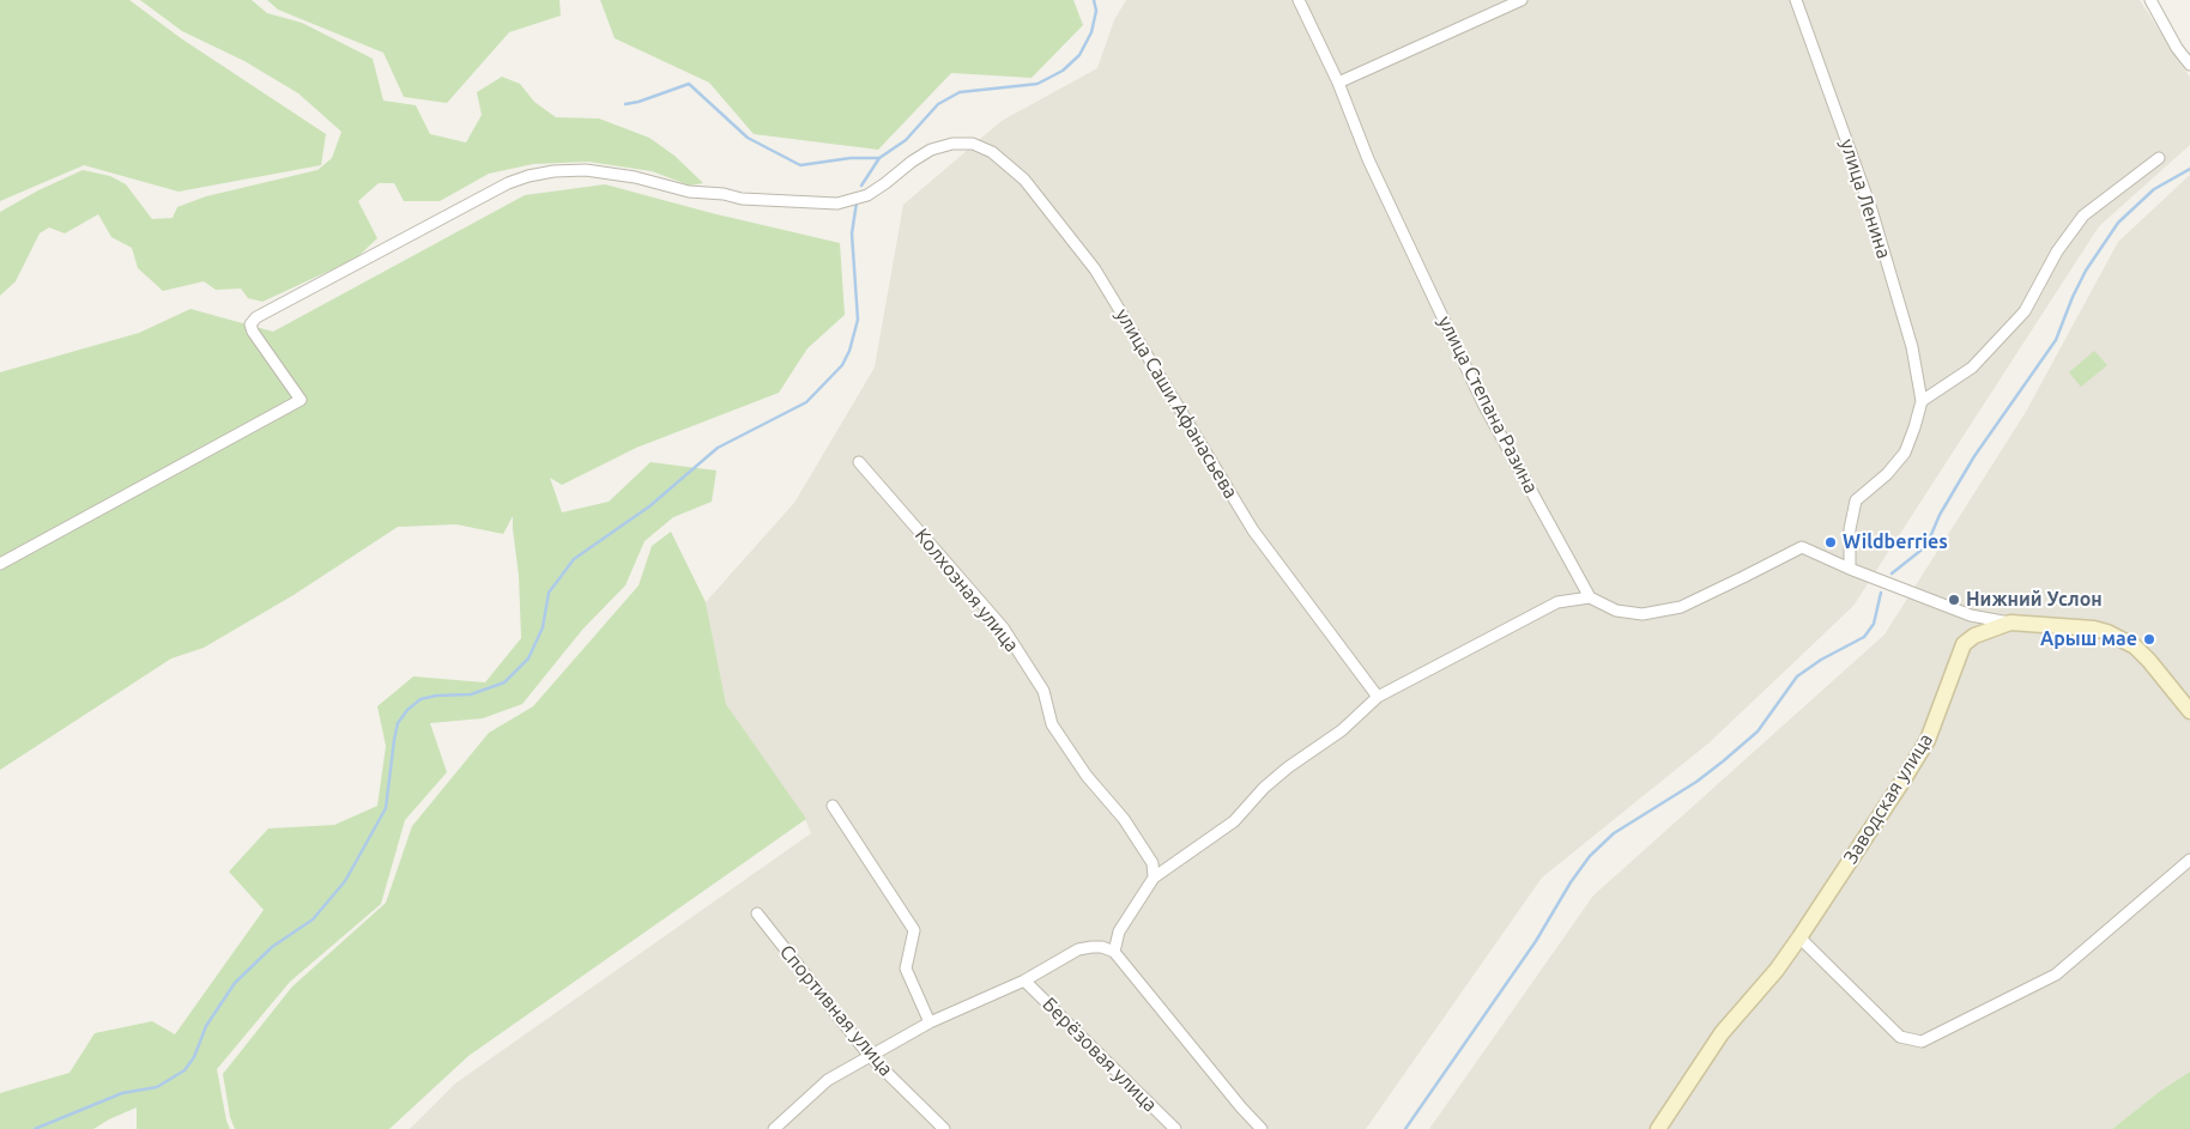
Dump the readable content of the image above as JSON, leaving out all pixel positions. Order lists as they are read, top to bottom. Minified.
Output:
{"streets":{"street":["улица Ленина","улица Саши Афанасьева","улица Степана Разина","Колхозная улица","Заводская улица","Спортивная улица","Берёзовая улица"]},"places":["Wildberries","Нижний Услон","Арыш мае"]}
